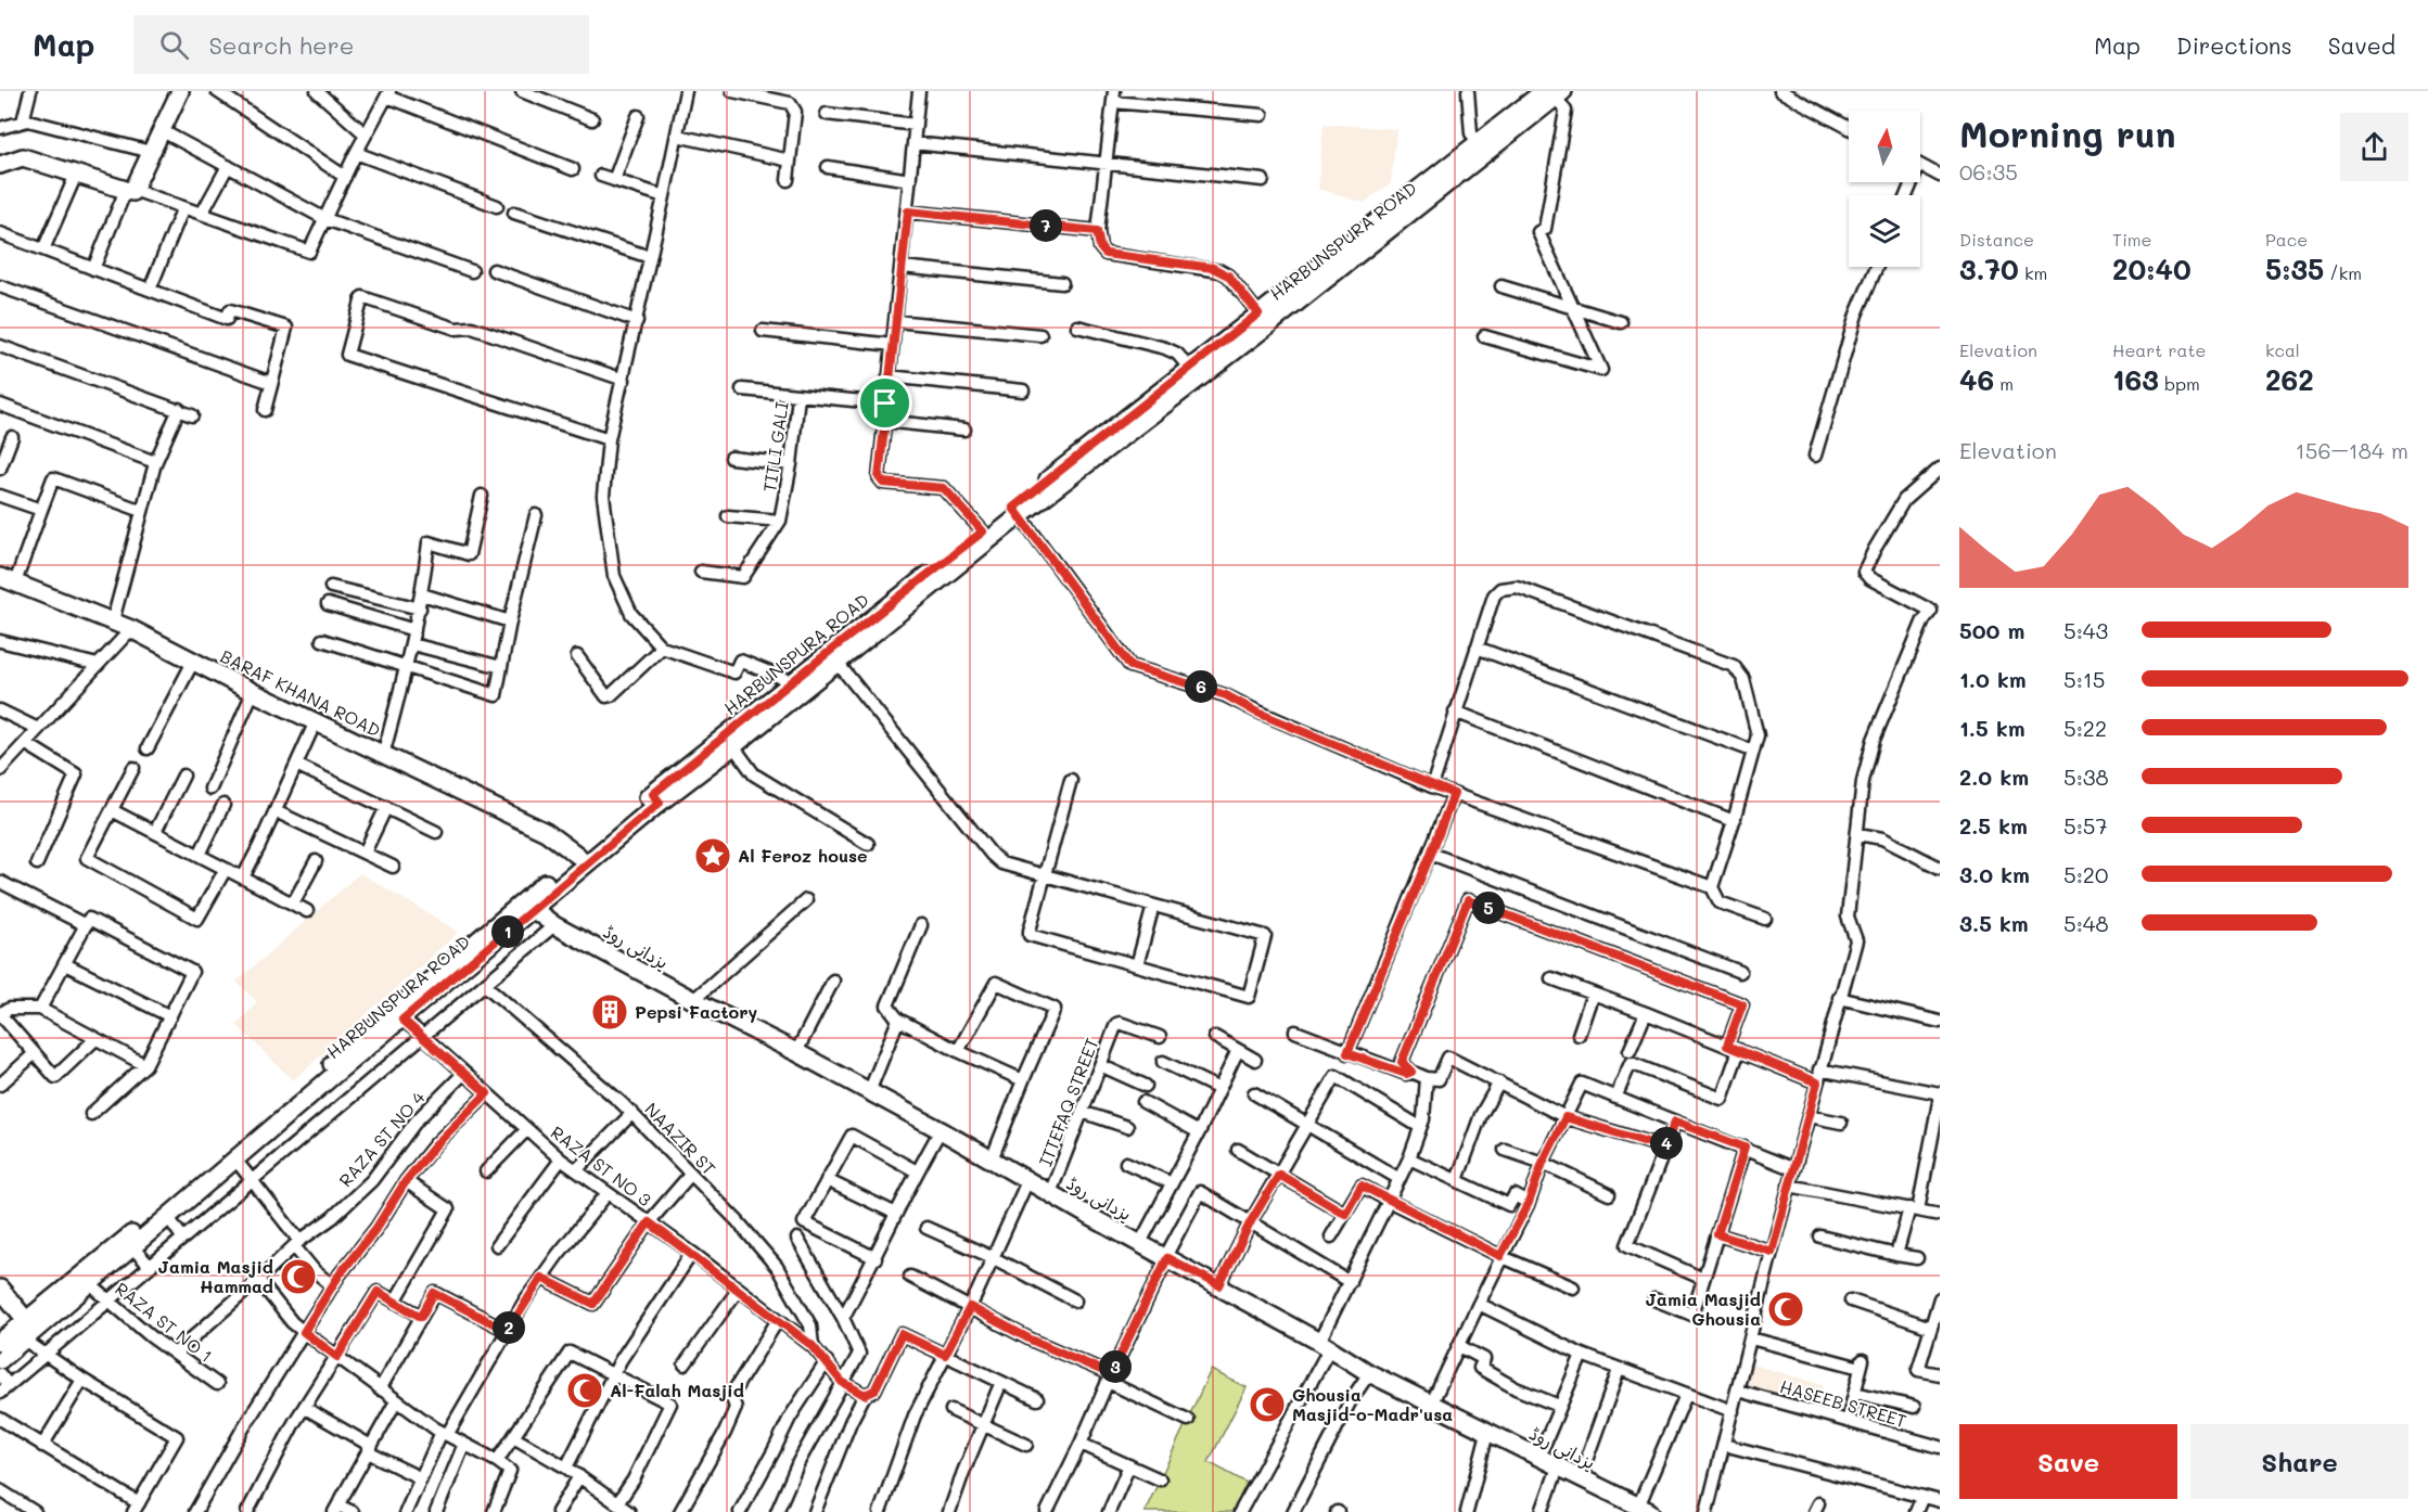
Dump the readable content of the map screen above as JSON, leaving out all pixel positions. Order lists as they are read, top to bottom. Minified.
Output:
{"streets":{"main road":["HARBUNSPURA ROAD","BARAF KHANA ROAD","یزدانی روڈ"],"street":["TITLI GALI","ITTEFAQ STREET","RAZA ST NO 4","NAAZIR ST","RAZA ST NO 3","RAZA ST NO 1","HASEEB STREET"]},"crossings":[["HARBUNSPURA ROAD","BARAF KHANA ROAD"],["HARBUNSPURA ROAD","یزدانی روڈ"],["HARBUNSPURA ROAD","RAZA ST NO 3"],["HARBUNSPURA ROAD","RAZA ST NO 1"],["یزدانی روڈ","ITTEFAQ STREET"],["RAZA ST NO 4","RAZA ST NO 3"],["RAZA ST NO 4","RAZA ST NO 1"],["NAAZIR ST","RAZA ST NO 3"]],"places":{"place":["Al Feroz house"],"building":["Pepsi Factory"],"mosque":["Jamia Masjid Hammad","Jamia Masjid Ghousia","Al-Falah Masjid","Ghousia Masjid-o-Madr'usa"]},"north":"top","page":{"header":"Map","search":"Search here","nav":["Map","Directions","Saved"],"heading":["Morning run","06:35"],"stats":[["Distance","3.70 km"],["Time","20:40"],["Pace","5:35 /km"],["Elevation","46 m"],["Heart rate","163 bpm"],["kcal","262"]],"pins":["7","6","5","1","4","2","3"],"chart":["Elevation","156–184 m"],"list":[{"name":"500 m","note":"5:43"},{"name":"1.0 km","note":"5:15"},{"name":"1.5 km","note":"5:22"},{"name":"2.0 km","note":"5:38"},{"name":"2.5 km","note":"5:57"},{"name":"3.0 km","note":"5:20"},{"name":"3.5 km","note":"5:48"}],"buttons":["Save","Share"]}}
